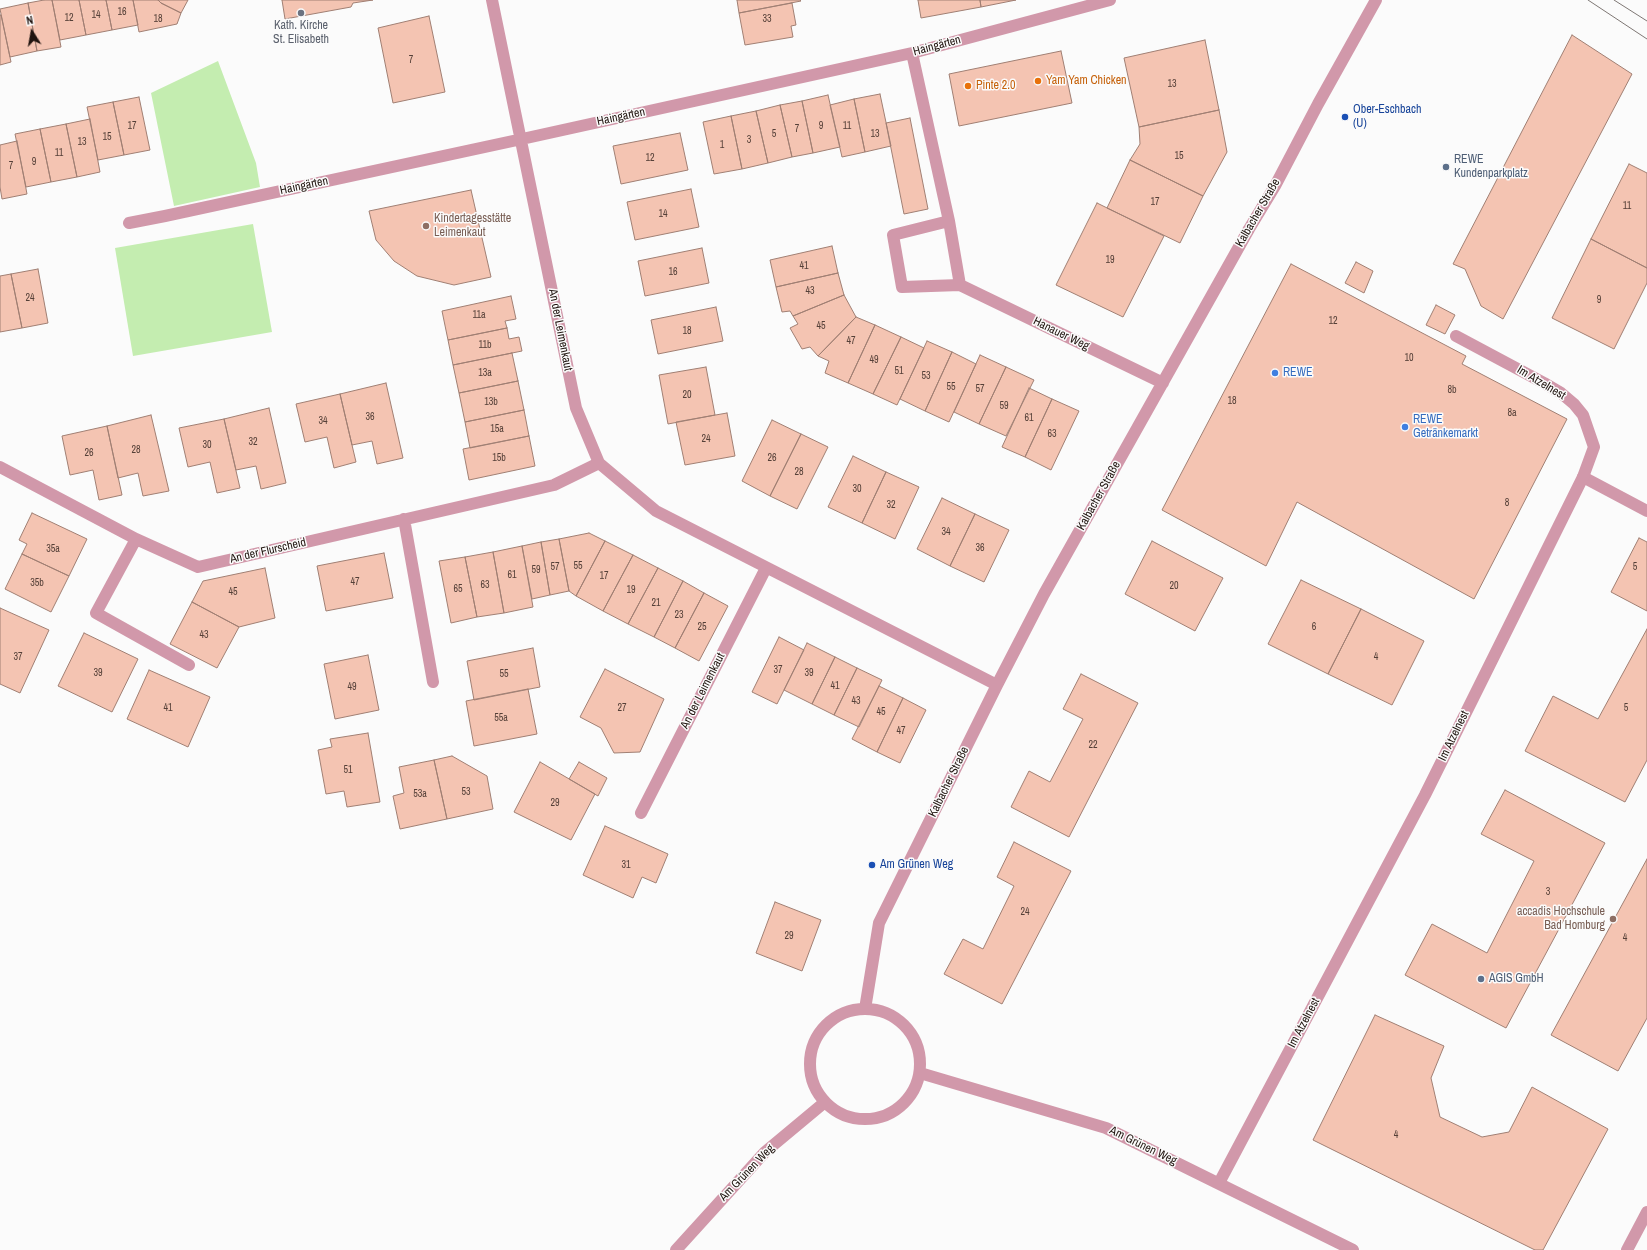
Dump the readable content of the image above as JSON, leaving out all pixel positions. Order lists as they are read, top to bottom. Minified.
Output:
{"streets":{"street":["Haingärten","Kalbacher Straße","An der Leimenkaut","Hanauer Weg","Im Atzelnest","An der Flurscheid","Am Grünen Weg"]},"crossings":[["Haingärten","An der Leimenkaut"],["Kalbacher Straße","An der Leimenkaut"],["Kalbacher Straße","Hanauer Weg"],["Kalbacher Straße","Am Grünen Weg"],["An der Leimenkaut","An der Flurscheid"],["Im Atzelnest","Am Grünen Weg"]],"places":["Kath. Kirche St. Elisabeth","Yam Yam Chicken","Pinte 2.0","Ober-Eschbach (U)","REWE Kundenparkplatz","Kindertagesstätte Leimenkaut","REWE","REWE Getränkemarkt","Am Grünen Weg","accadis Hochschule Bad Homburg","AGIS GmbH"],"house_numbers":["16","14","12","18","33","7","13","17","9","11","7","5","13","15","3","13","1","11","15","12","9","7","17","11","14","19","41","16","43","24","9","11a","12","45","18","47","11b","10","49","51","13a","53","55","57","8b","20","18","13b","59","8a","36","61","34","15a","63","24","32","30","28","26","15b","26","28","30","8","32","34","36","35a","55","57","5","59","61","17","47","35b","63","20","65","19","45","21","23","25","6","43","37","4","37","39","39","55","41","49","43","41","27","5","45","55a","47","22","51","53","53a","29","31","3","24","29","4","4"],"north":"top"}
